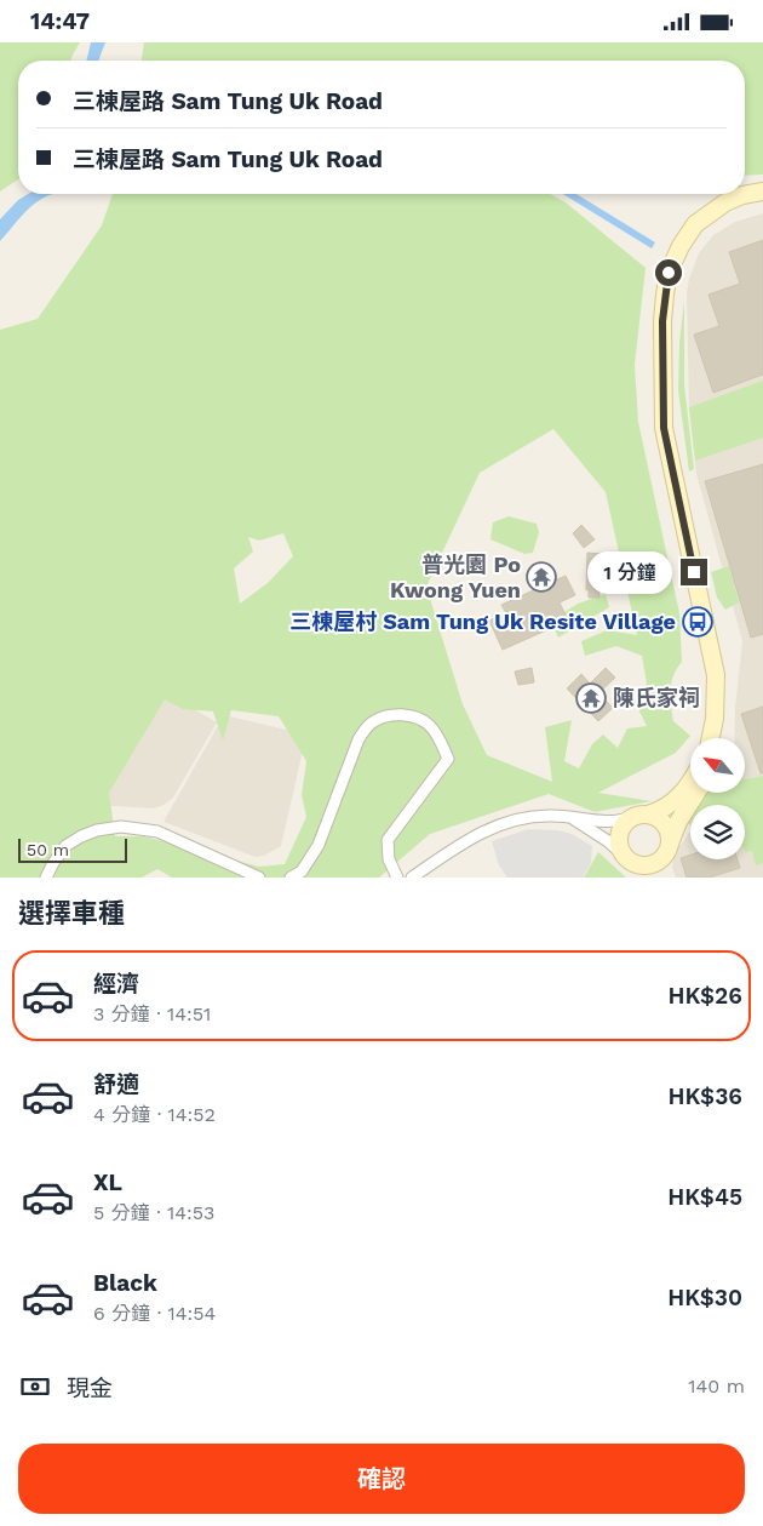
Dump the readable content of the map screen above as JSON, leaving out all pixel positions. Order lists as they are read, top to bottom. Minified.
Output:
{"places":{"temple":["普光園 Po Kwong Yuen","陳氏家祠"],"bus stop":["三棟屋村 Sam Tung Uk Resite Village"]},"scale_bar":"50 m","north":"top left","page":{"status":"14:47","banner":["三棟屋路 Sam Tung Uk Road","三棟屋路 Sam Tung Uk Road"],"bubble":"1 分鐘","scale":"50 m","heading":"選擇車種","list":[{"name":"經濟","note":"3 分鐘 · 14:51","value":"HK$26"},{"name":"舒適","note":"4 分鐘 · 14:52","value":"HK$36"},{"name":"XL","note":"5 分鐘 · 14:53","value":"HK$45"},{"name":"Black","note":"6 分鐘 · 14:54","value":"HK$30"}],"pay":["現金","140 m"],"buttons":"確認"}}
